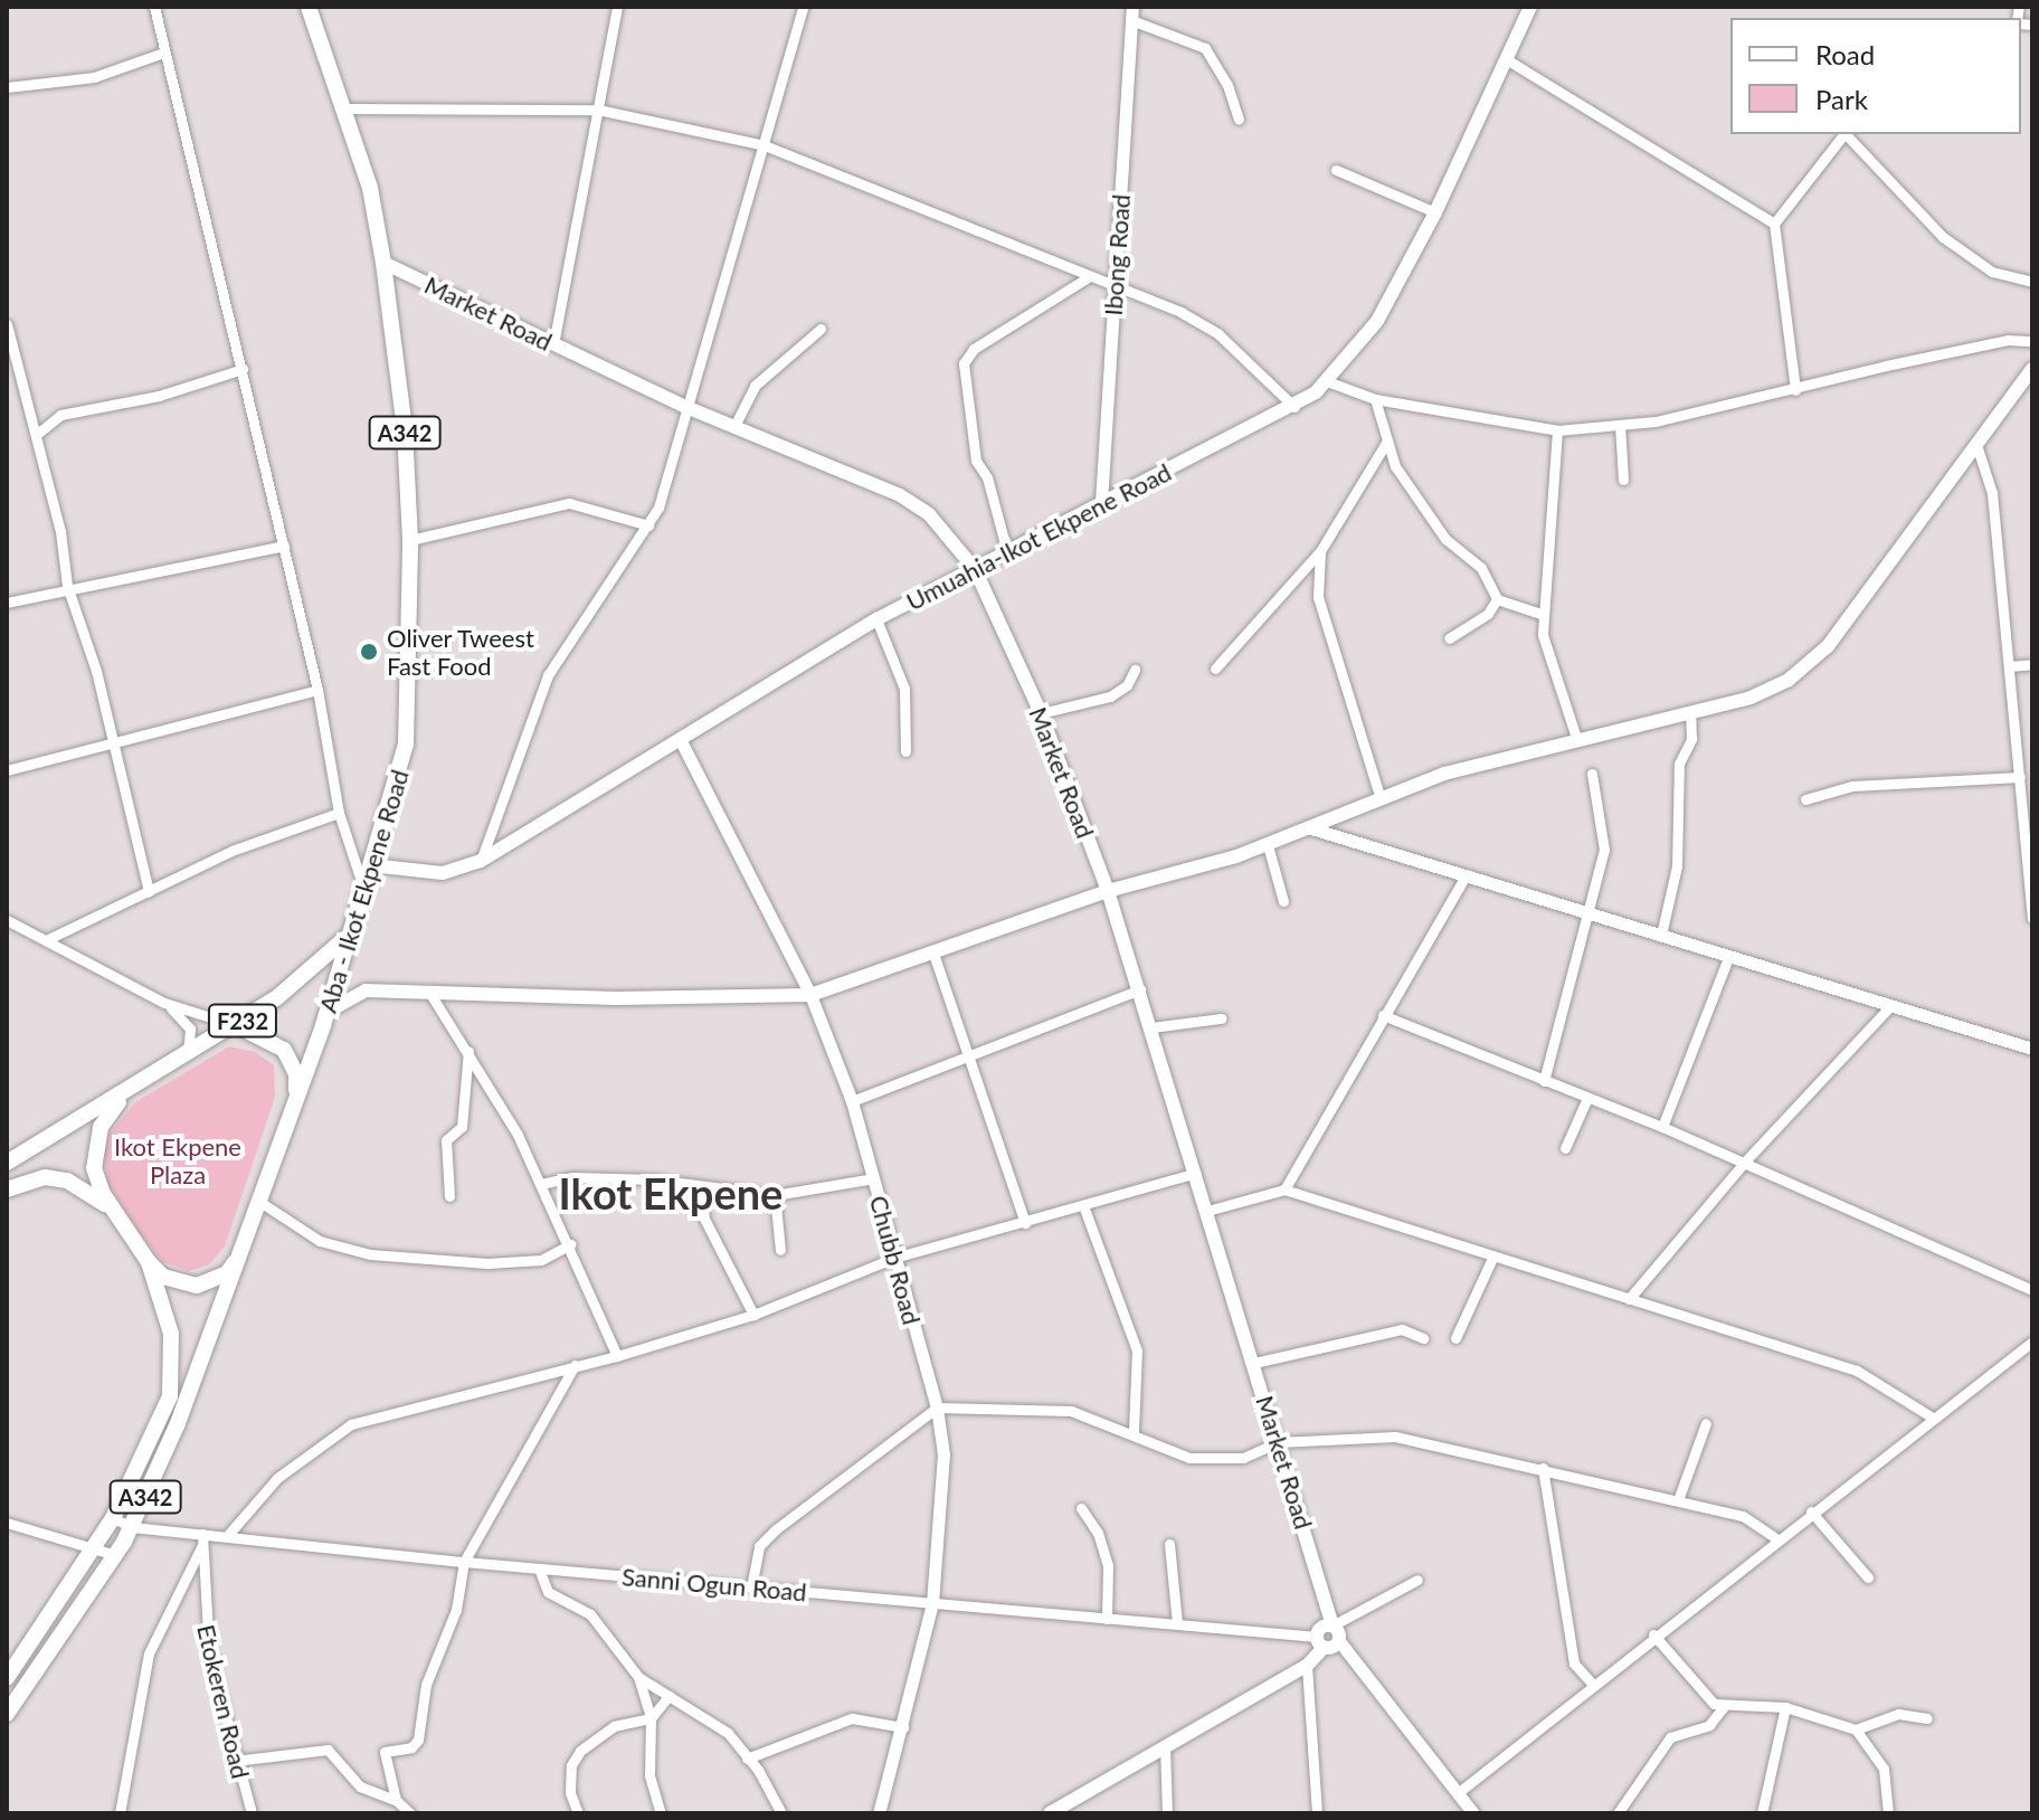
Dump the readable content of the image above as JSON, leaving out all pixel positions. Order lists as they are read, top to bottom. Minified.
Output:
{"streets":{"highway":["A342","Aba - Ikot Ekpene Road","F232"],"main road":["Market Road","Umuahia-Ikot Ekpene Road"],"street":["Ibong Road","Chubb Road","Sanni Ogun Road","Etokeren Road"]},"crossings":[["Ibong Road","Umuahia-Ikot Ekpene Road"],["Market Road","Umuahia-Ikot Ekpene Road"],["Market Road","Aba - Ikot Ekpene Road"],["A342","Aba - Ikot Ekpene Road"],["A342","F232"],["A342","Sanni Ogun Road"],["Umuahia-Ikot Ekpene Road","Aba - Ikot Ekpene Road"],["Umuahia-Ikot Ekpene Road","Chubb Road"],["Aba - Ikot Ekpene Road","F232"],["Aba - Ikot Ekpene Road","Sanni Ogun Road"],["Chubb Road","Sanni Ogun Road"],["Sanni Ogun Road","Etokeren Road"]],"districts":["Ikot Ekpene"],"parks":["Ikot Ekpene Plaza"],"places":["Oliver Tweest Fast Food"],"legend":["Road","Park"]}
